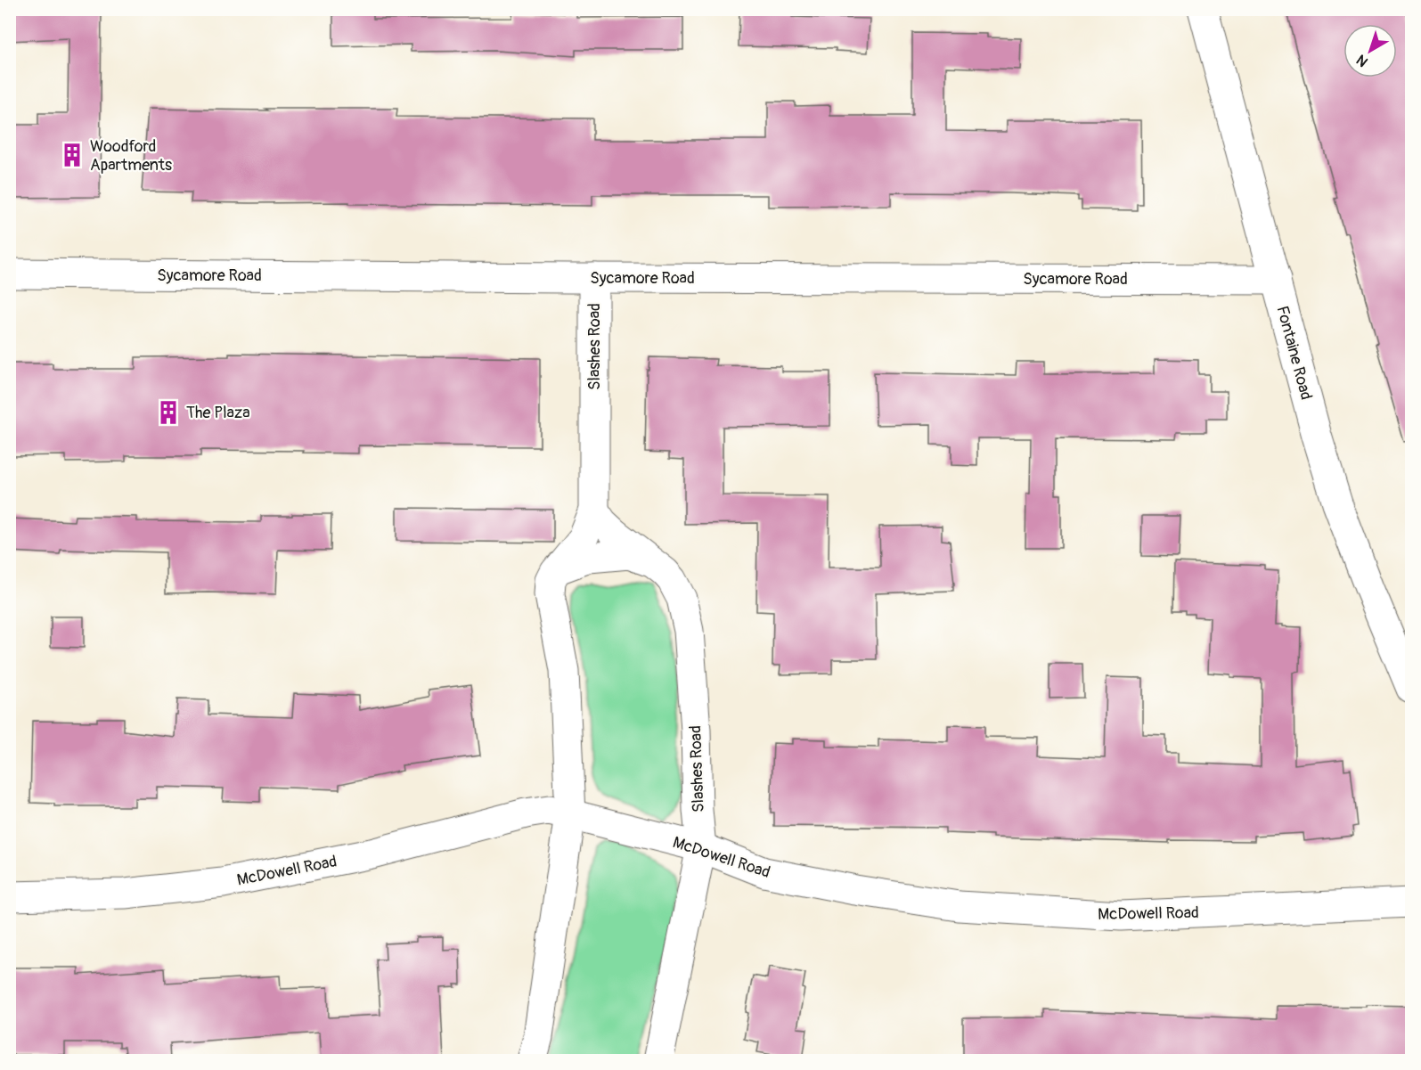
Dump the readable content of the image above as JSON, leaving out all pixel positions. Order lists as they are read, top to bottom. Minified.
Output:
{"streets":{"street":["Sycamore Road","Slashes Road","Fontaine Road","McDowell Road"]},"crossings":[["Sycamore Road","Slashes Road"],["Sycamore Road","Fontaine Road"],["Slashes Road","McDowell Road"]],"places":{"building":["Woodford Apartments","The Plaza"]},"north":"bottom left"}
